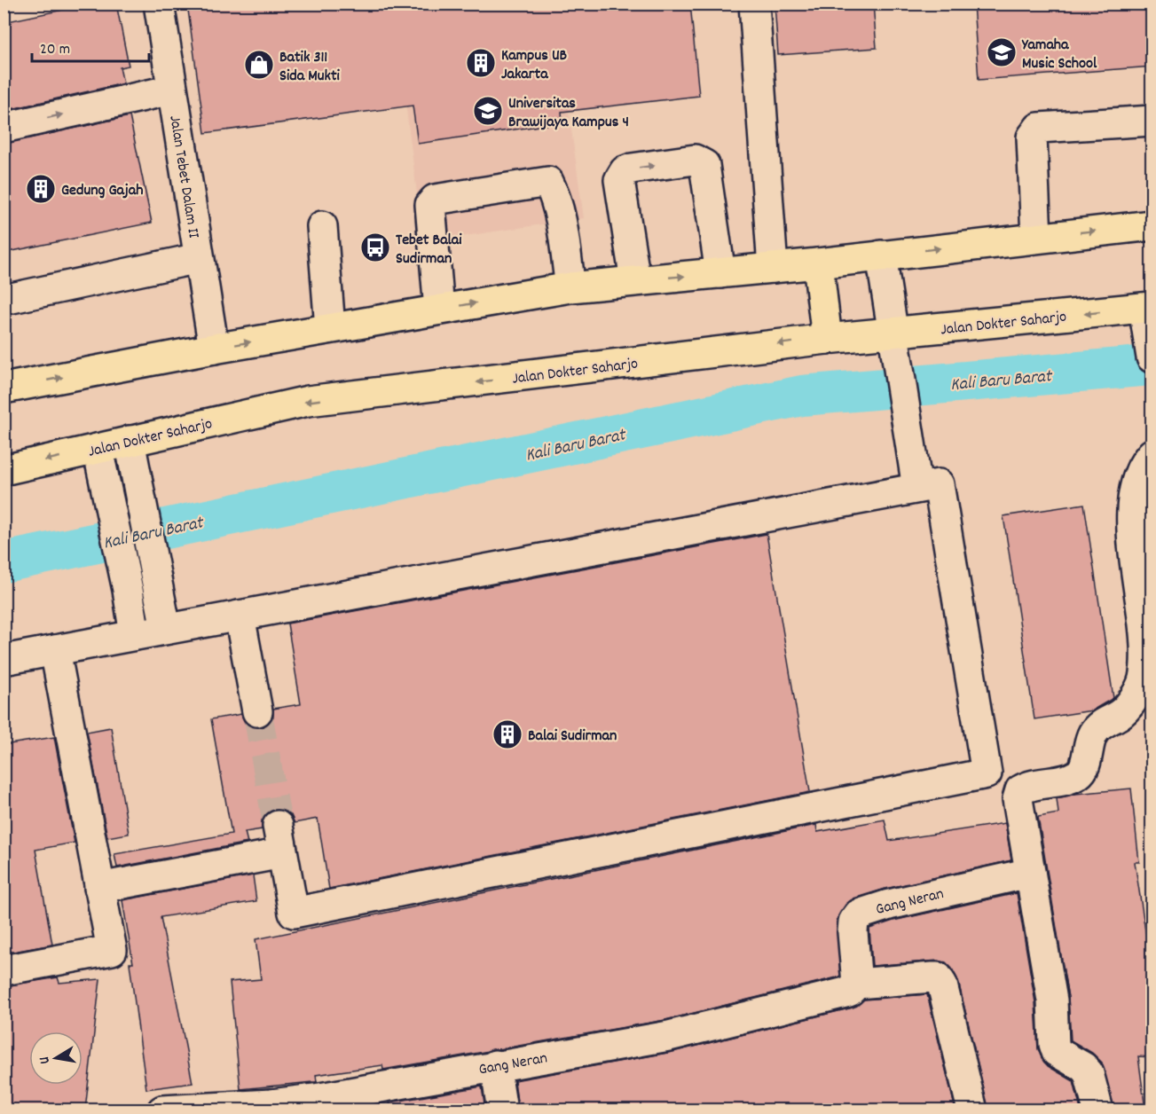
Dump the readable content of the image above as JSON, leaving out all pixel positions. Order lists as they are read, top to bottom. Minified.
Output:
{"streets":{"main road":["Jalan Dokter Saharjo"],"street":["Jalan Tebet Dalam II","Gang Neran"]},"water":["Kali Baru Barat"],"places":{"school or university":["Yamaha Music School","Universitas Brawijaya Kampus 4"],"building":["Kampus UB Jakarta","Gedung Gajah","Balai Sudirman"],"shop":["Batik 311 Sida Mukti"],"bus stop":["Tebet Balai Sudirman"]},"scale_bar":"20 m","north":"left"}
